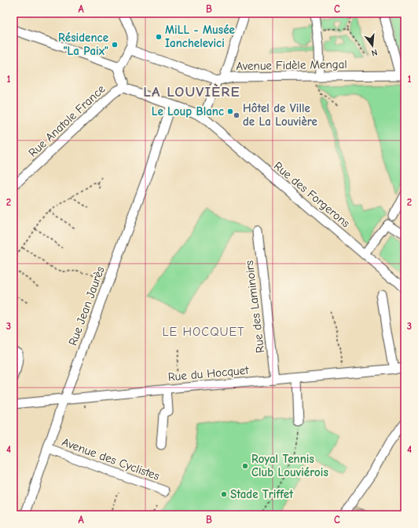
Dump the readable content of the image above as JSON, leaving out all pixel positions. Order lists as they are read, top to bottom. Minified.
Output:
{"streets":{"street":["Avenue Fidèle Mengal","Rue Anatole France","Rue des Forgerons","Rue Jean Jaurès","Rue des Laminoirs","Rue du Hocquet","Avenue des Cyclistes"]},"crossings":[["Rue Anatole France","Rue des Forgerons"],["Rue des Forgerons","Rue Jean Jaurès"],["Rue Jean Jaurès","Rue du Hocquet"],["Rue Jean Jaurès","Avenue des Cyclistes"],["Rue des Laminoirs","Rue du Hocquet"]],"districts":["LA LOUVIÈRE","LE HOCQUET"],"places":["MiLL - Musée Ianchelevici","Résidence \"La Paix\"","Le Loup Blanc","Hôtel de Ville de La Louvière","Royal Tennis Club Louviérois","Stade Triffet"],"north":"bottom","grid":{"columns":["A","B","C"],"rows":["1","2","3","4"]}}
